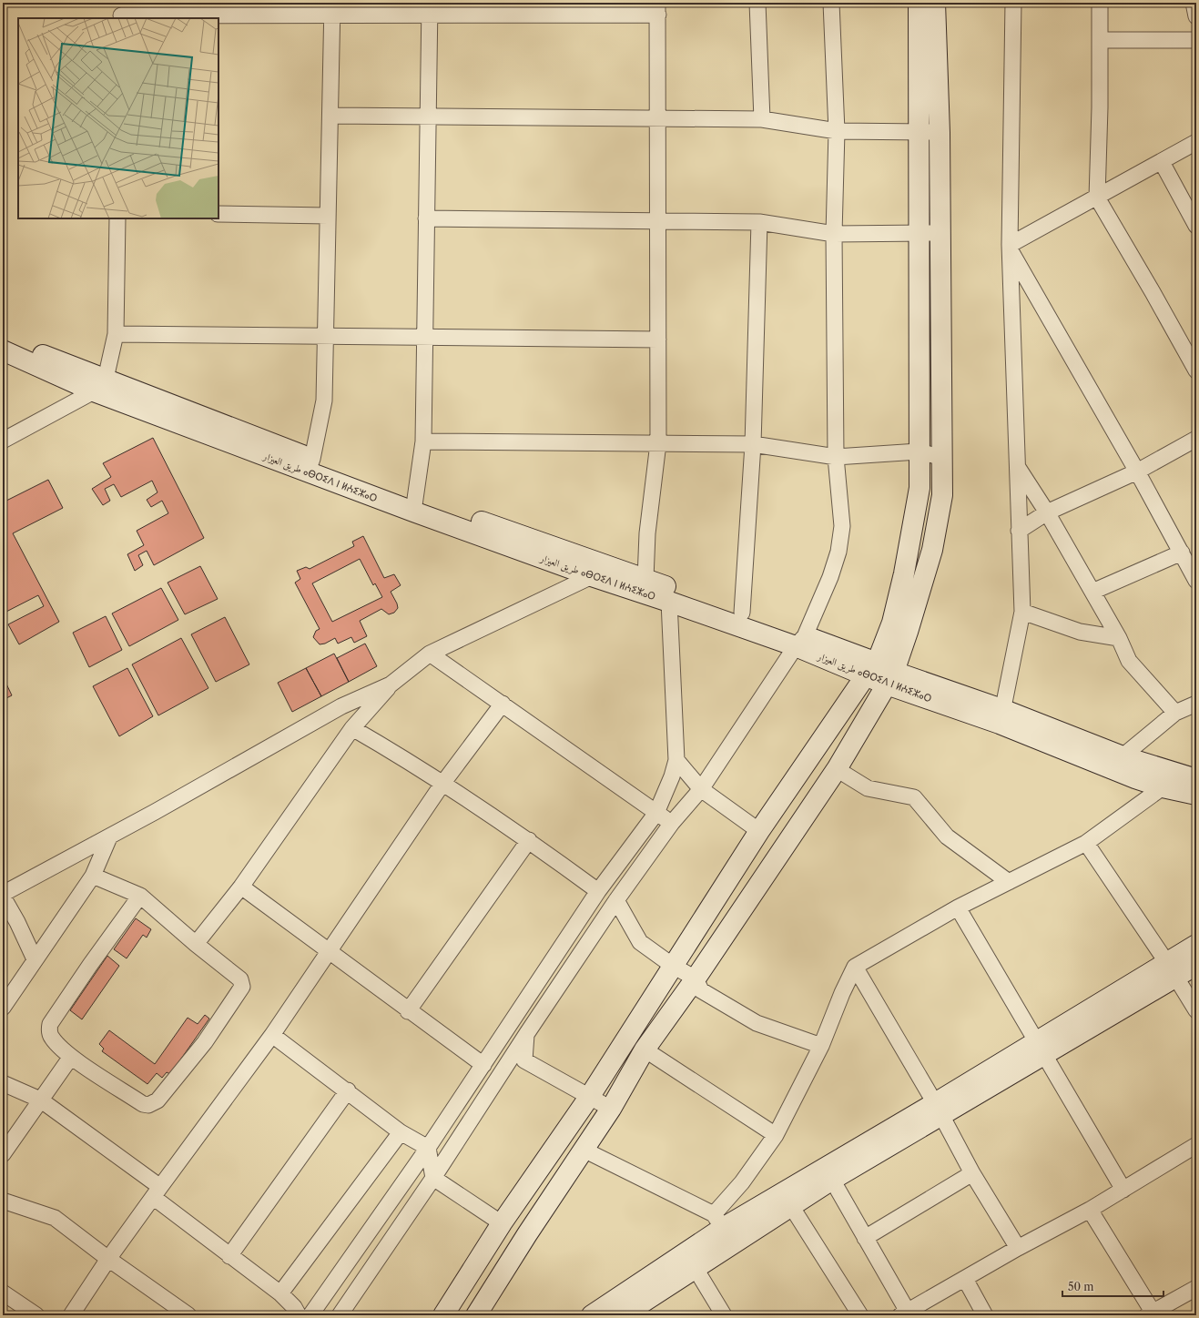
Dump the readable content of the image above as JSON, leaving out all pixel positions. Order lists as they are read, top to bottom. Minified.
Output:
{"streets":{"main road":["طريق العيزار ⴰⴱⵔⵉⴷ ⵏ ⵍⵄⵉⵣⴰⵔ"]},"scale_bar":"50 m"}
